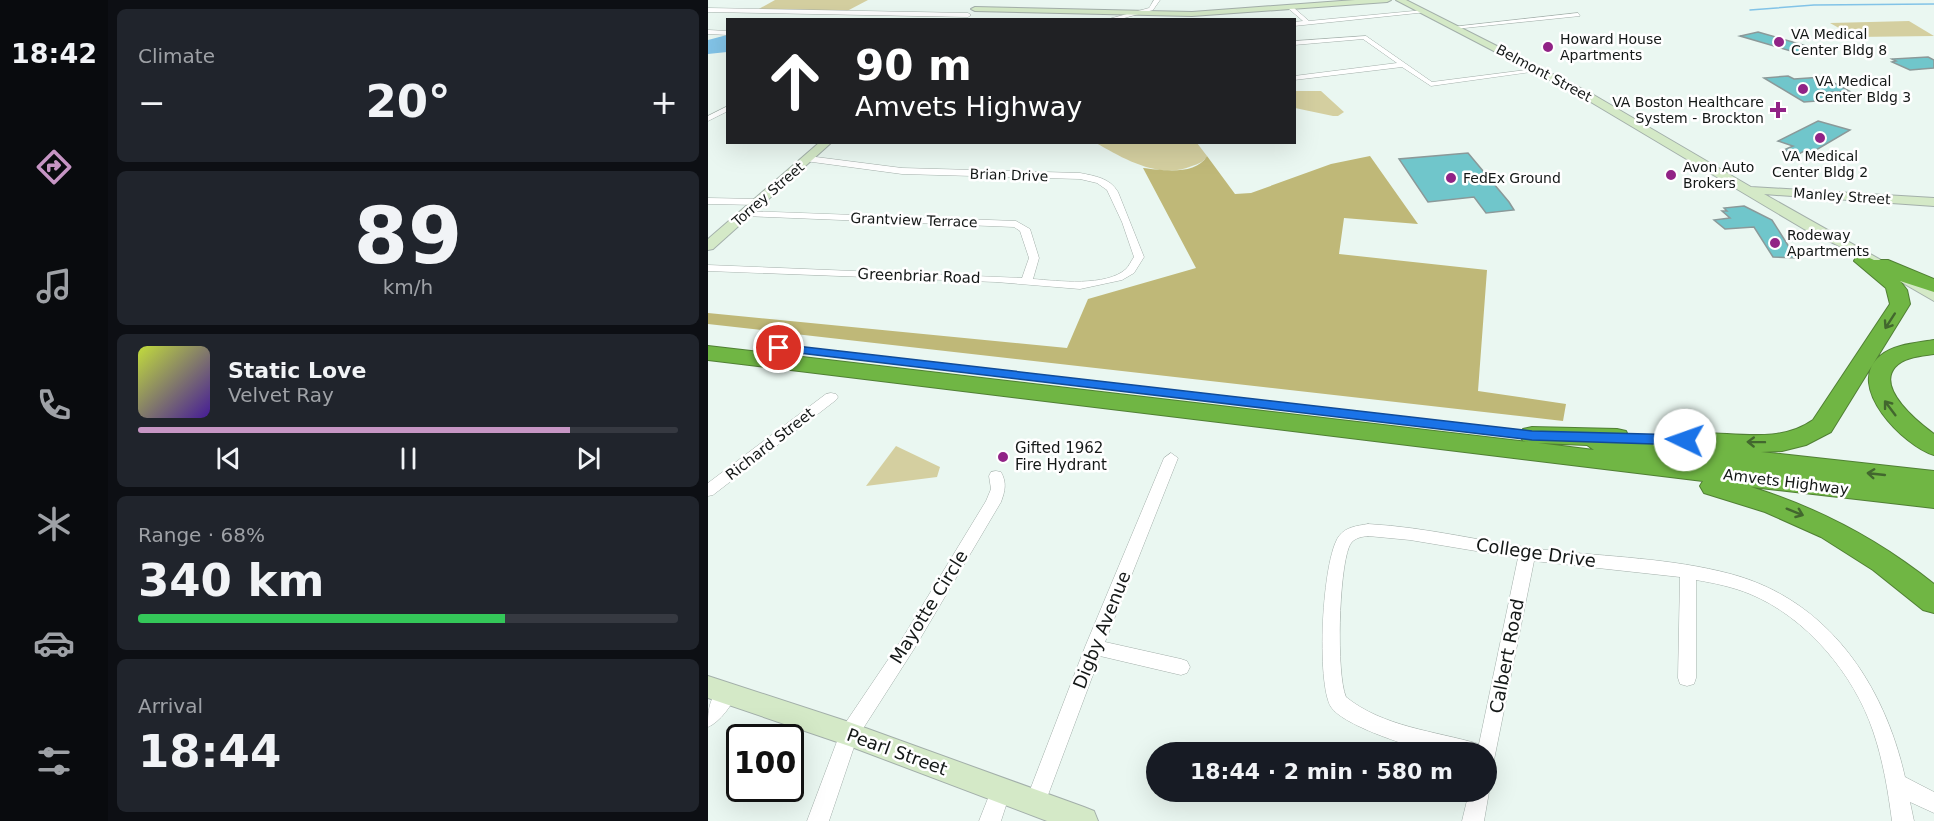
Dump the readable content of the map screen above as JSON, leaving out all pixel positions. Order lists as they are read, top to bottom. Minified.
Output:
{"streets":{"highway":["Amvets Highway"],"main road":["Belmont Street","Torrey Street","Manley Street","Pearl Street"],"street":["Brian Drive","Grantview Terrace","Greenbriar Road","Richard Street","College Drive","Mayotte Circle","Digby Avenue","Calbert Road"]},"crossings":[["Belmont Street","Manley Street"],["Brian Drive","Torrey Street"],["Brian Drive","Greenbriar Road"],["Torrey Street","Grantview Terrace"],["Grantview Terrace","Greenbriar Road"],["College Drive","Calbert Road"],["Mayotte Circle","Pearl Street"],["Digby Avenue","Pearl Street"]],"places":{"other":["VA Medical Center Bldg 8","Howard House Apartments","VA Medical Center Bldg 3","VA Medical Center Bldg 2","Avon Auto Brokers","FedEx Ground","Rodeway Apartments","Gifted 1962 Fire Hydrant"],"health":["VA Boston Healthcare System - Brockton"]},"page":{"tabs":"18:42","tile":["Climate",["89","km/h"],["Range · 68%","340 km"],["Arrival","18:44"]],"turn":["90 m","Amvets Highway"],"heat":["−","20°","+"],"song":["Static Love","Velvet Ray"],"limit":"100","trip":"18:44 · 2 min · 580 m"}}
